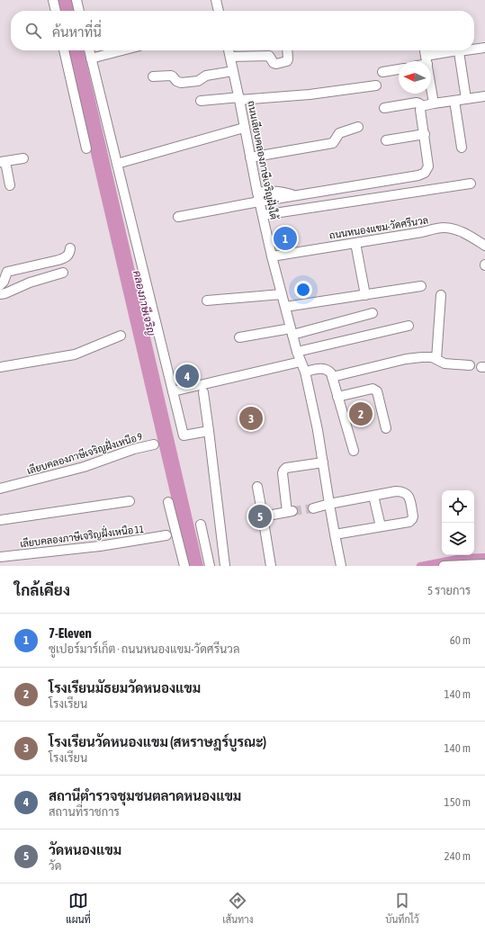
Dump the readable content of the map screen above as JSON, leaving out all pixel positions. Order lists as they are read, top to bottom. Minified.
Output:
{"streets":{"street":["ถนนเลียบคลองภาษีเจริญฝั่งใต้","ถนนหนองแขม-วัดศรีนวล","เลียบคลองภาษีเจริญฝั่งเหนือ 9","เลียบคลองภาษีเจริญฝั่งเหนือ 11"]},"crossings":[["ถนนเลียบคลองภาษีเจริญฝั่งใต้","ถนนหนองแขม-วัดศรีนวล"]],"water":["คลองภาษีเจริญ"],"north":"left","page":{"search":"ค้นหาที่นี่","pins":["1","4","2","3","5"],"heading":["ใกล้เคียง","5 รายการ"],"list":[{"mark":"1","name":"7-Eleven","note":"ซูเปอร์มาร์เก็ต · ถนนหนองแขม-วัดศรีนวล","value":"60 m"},{"mark":"2","name":"โรงเรียนมัธยมวัดหนองแขม","note":"โรงเรียน","value":"140 m"},{"mark":"3","name":"โรงเรียนวัดหนองแขม (สหราษฎร์บูรณะ)","note":"โรงเรียน","value":"140 m"},{"mark":"4","name":"สถานีตำรวจชุมชนตลาดหนองแขม","note":"สถานที่ราชการ","value":"150 m"},{"mark":"5","name":"วัดหนองแขม","note":"วัด","value":"240 m"}],"nav":["แผนที่","เส้นทาง","บันทึกไว้"]}}
